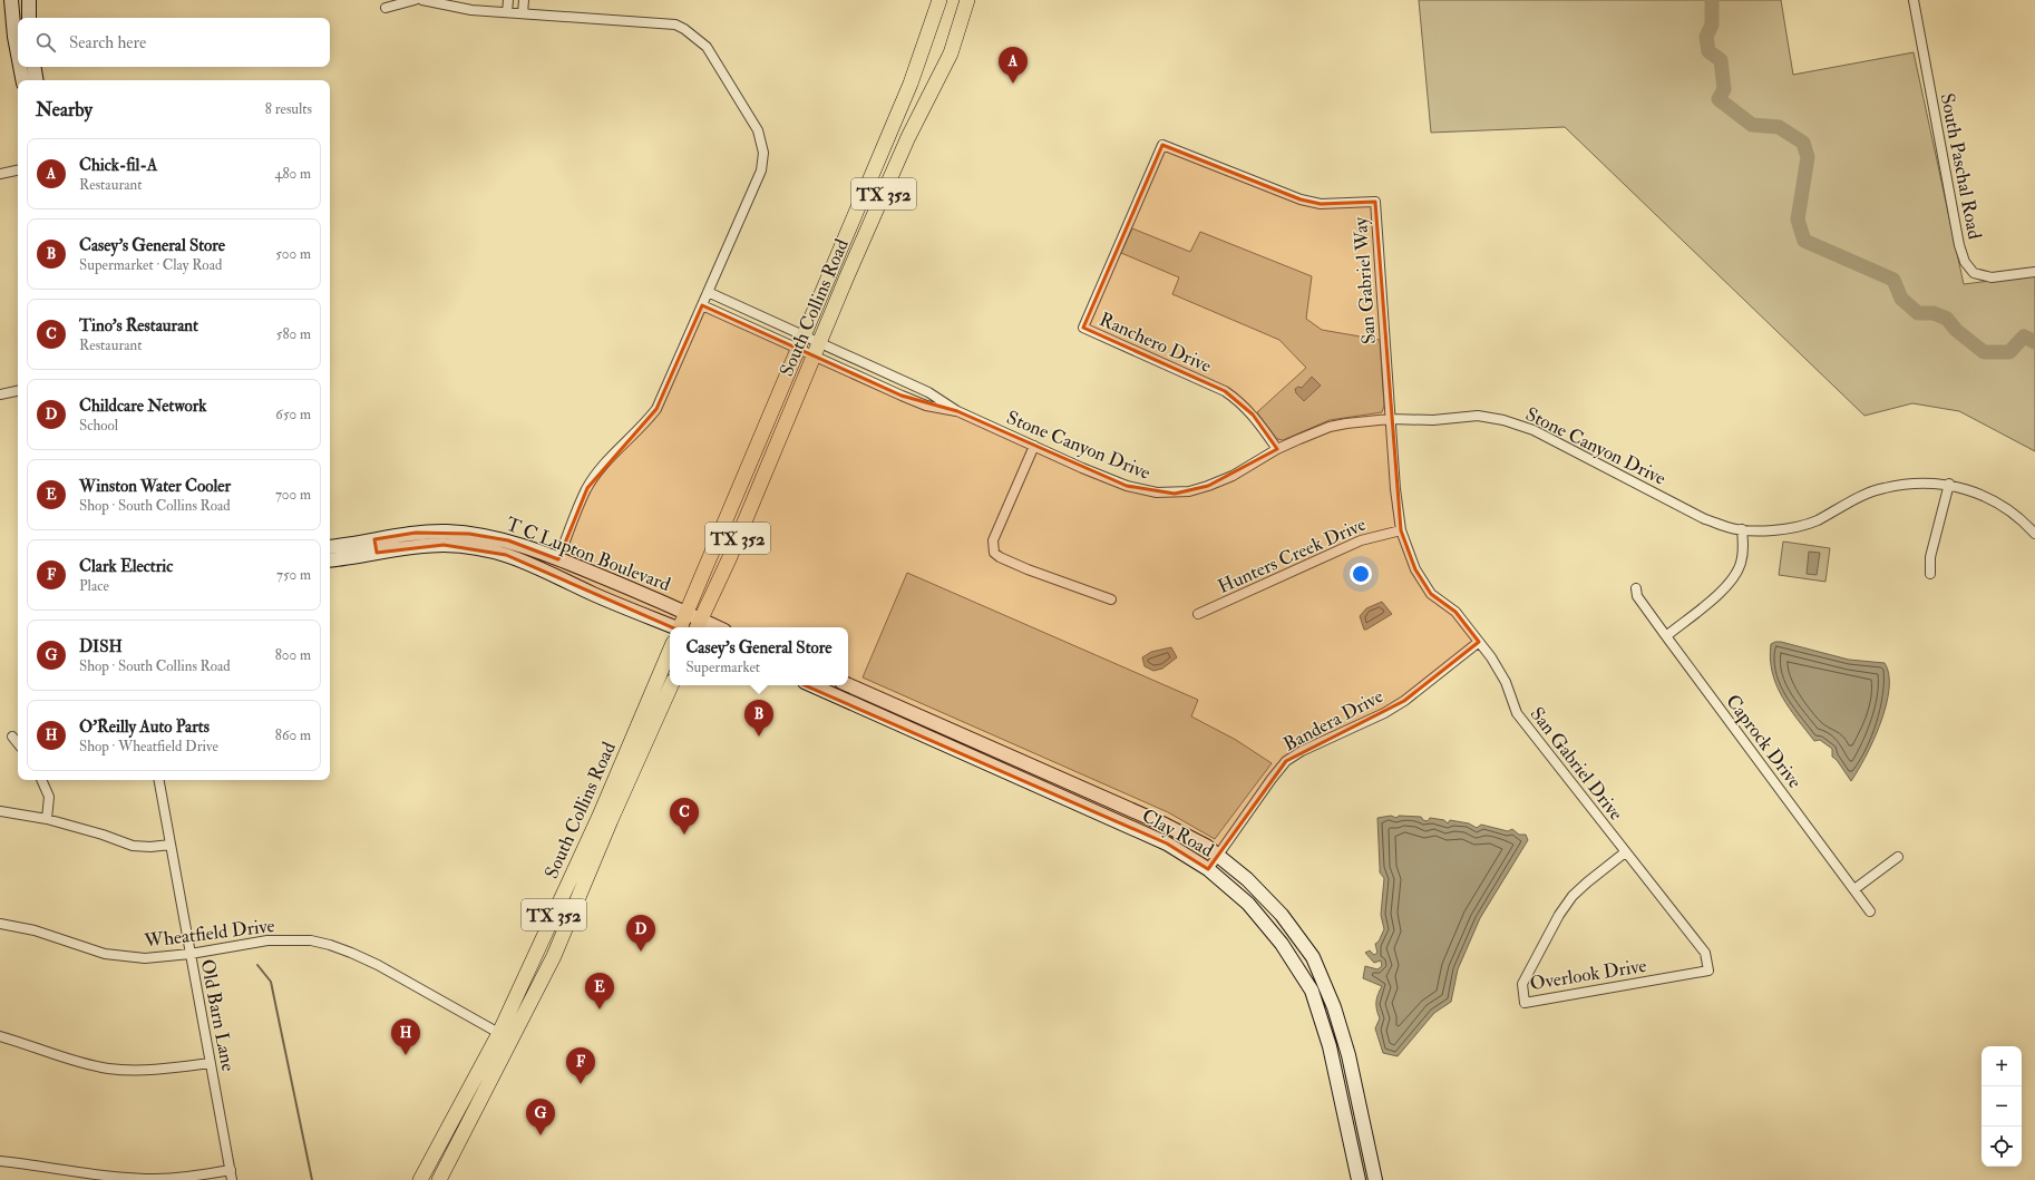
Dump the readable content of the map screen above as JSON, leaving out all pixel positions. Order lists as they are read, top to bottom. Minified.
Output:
{"streets":{"main road":["TX 352","South Collins Road","T C Lupton Boulevard","Clay Road"],"street":["South Paschal Road","San Gabriel Way","Ranchero Drive","Stone Canyon Drive","Hunters Creek Drive","Bandera Drive","Caprock Drive","San Gabriel Drive","Wheatfield Drive","Overlook Drive","Old Barn Lane"]},"crossings":[["San Gabriel Way","Ranchero Drive"],["San Gabriel Way","Stone Canyon Drive"],["San Gabriel Way","San Gabriel Drive"],["South Collins Road","Stone Canyon Drive"],["South Collins Road","T C Lupton Boulevard"],["South Collins Road","Wheatfield Drive"],["Ranchero Drive","Stone Canyon Drive"],["Stone Canyon Drive","San Gabriel Drive"],["Hunters Creek Drive","San Gabriel Drive"],["Bandera Drive","San Gabriel Drive"],["Bandera Drive","Clay Road"],["San Gabriel Drive","Overlook Drive"],["Wheatfield Drive","Old Barn Lane"]],"page":{"search":"Search here","pins":["A","B","C","D","E","H","F","G"],"heading":["Nearby","8 results"],"list":[{"mark":"A","name":"Chick-fil-A","note":"Restaurant","value":"480 m"},{"mark":"B","name":"Casey's General Store","note":"Supermarket · Clay Road","value":"500 m"},{"mark":"C","name":"Tino's Restaurant","note":"Restaurant","value":"580 m"},{"mark":"D","name":"Childcare Network","note":"School","value":"650 m"},{"mark":"E","name":"Winston Water Cooler","note":"Shop · South Collins Road","value":"700 m"},{"mark":"F","name":"Clark Electric","note":"Place","value":"750 m"},{"mark":"G","name":"DISH","note":"Shop · South Collins Road","value":"800 m"},{"mark":"H","name":"O'Reilly Auto Parts","note":"Shop · Wheatfield Drive","value":"860 m"}],"popup":["Casey's General Store","Supermarket"],"map_buttons":["+","−"]}}
